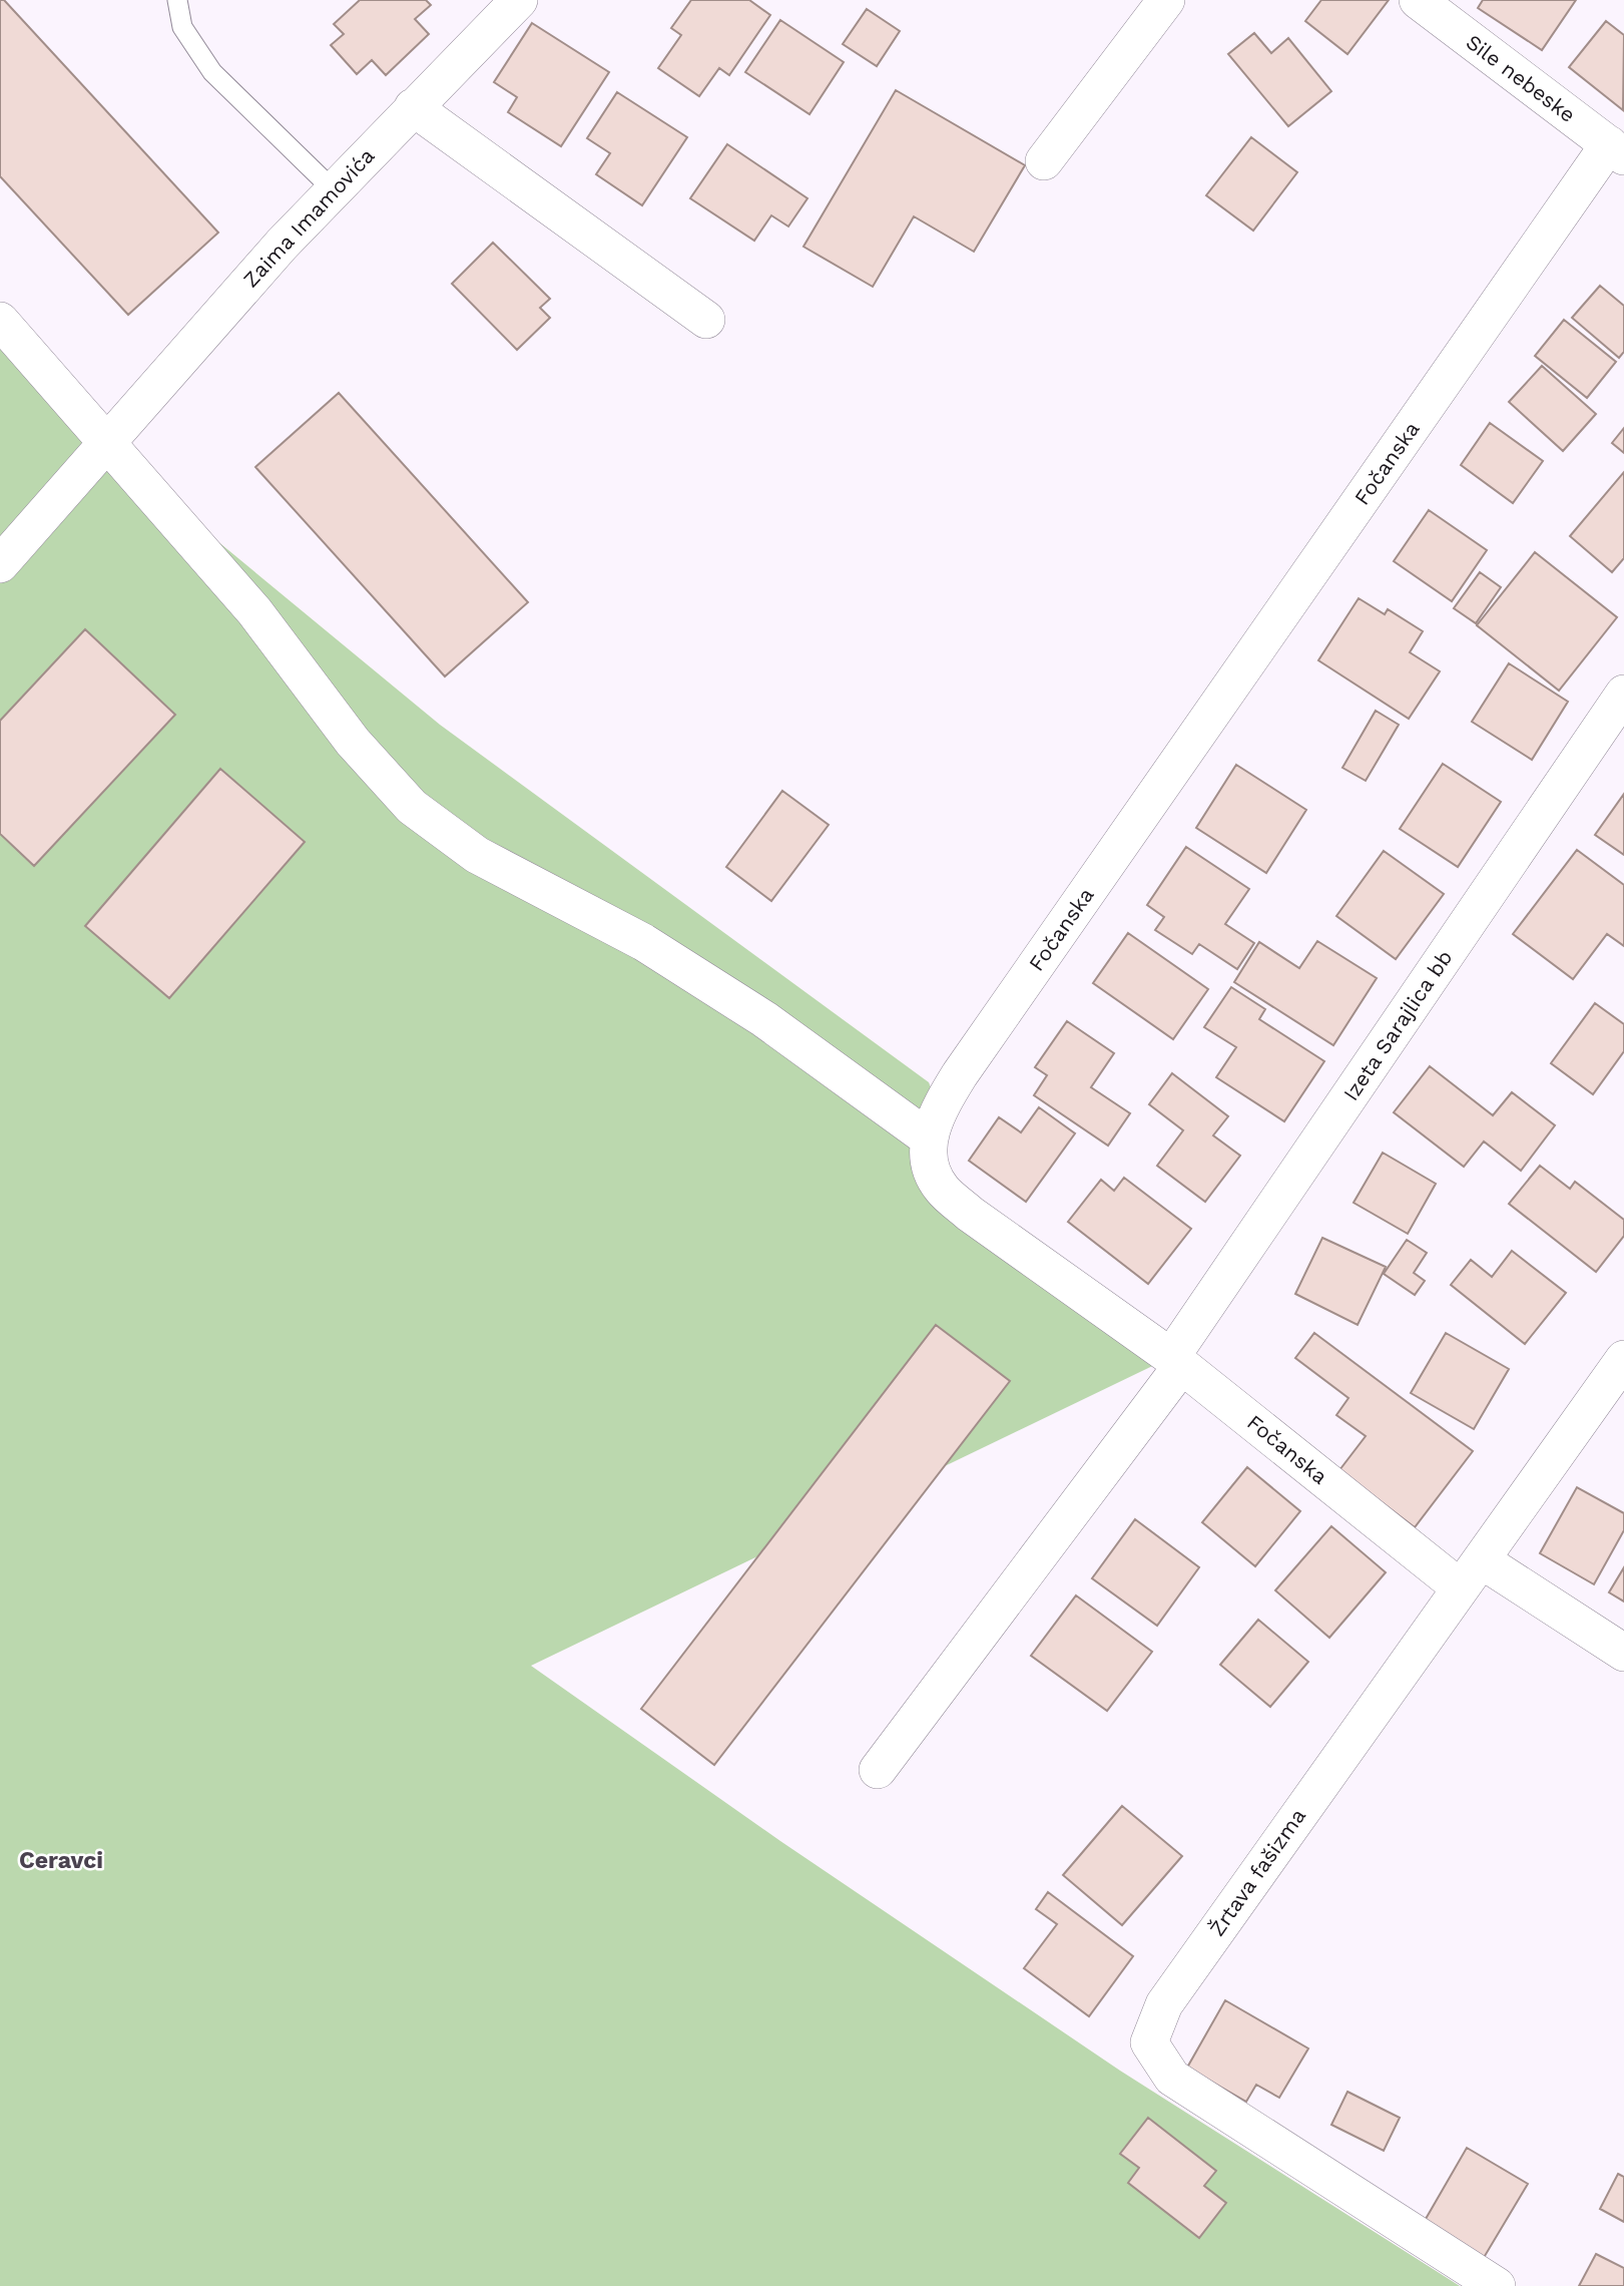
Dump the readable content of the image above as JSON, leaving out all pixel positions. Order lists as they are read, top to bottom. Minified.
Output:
{"streets":{"street":["Sile nebeske","Zaima Imamovića","Fočanska","Izeta Sarajlica bb","Žrtava fašizma"]},"crossings":[["Sile nebeske","Fočanska"],["Fočanska","Izeta Sarajlica bb"],["Fočanska","Žrtava fašizma"]],"districts":["Ceravci"]}
